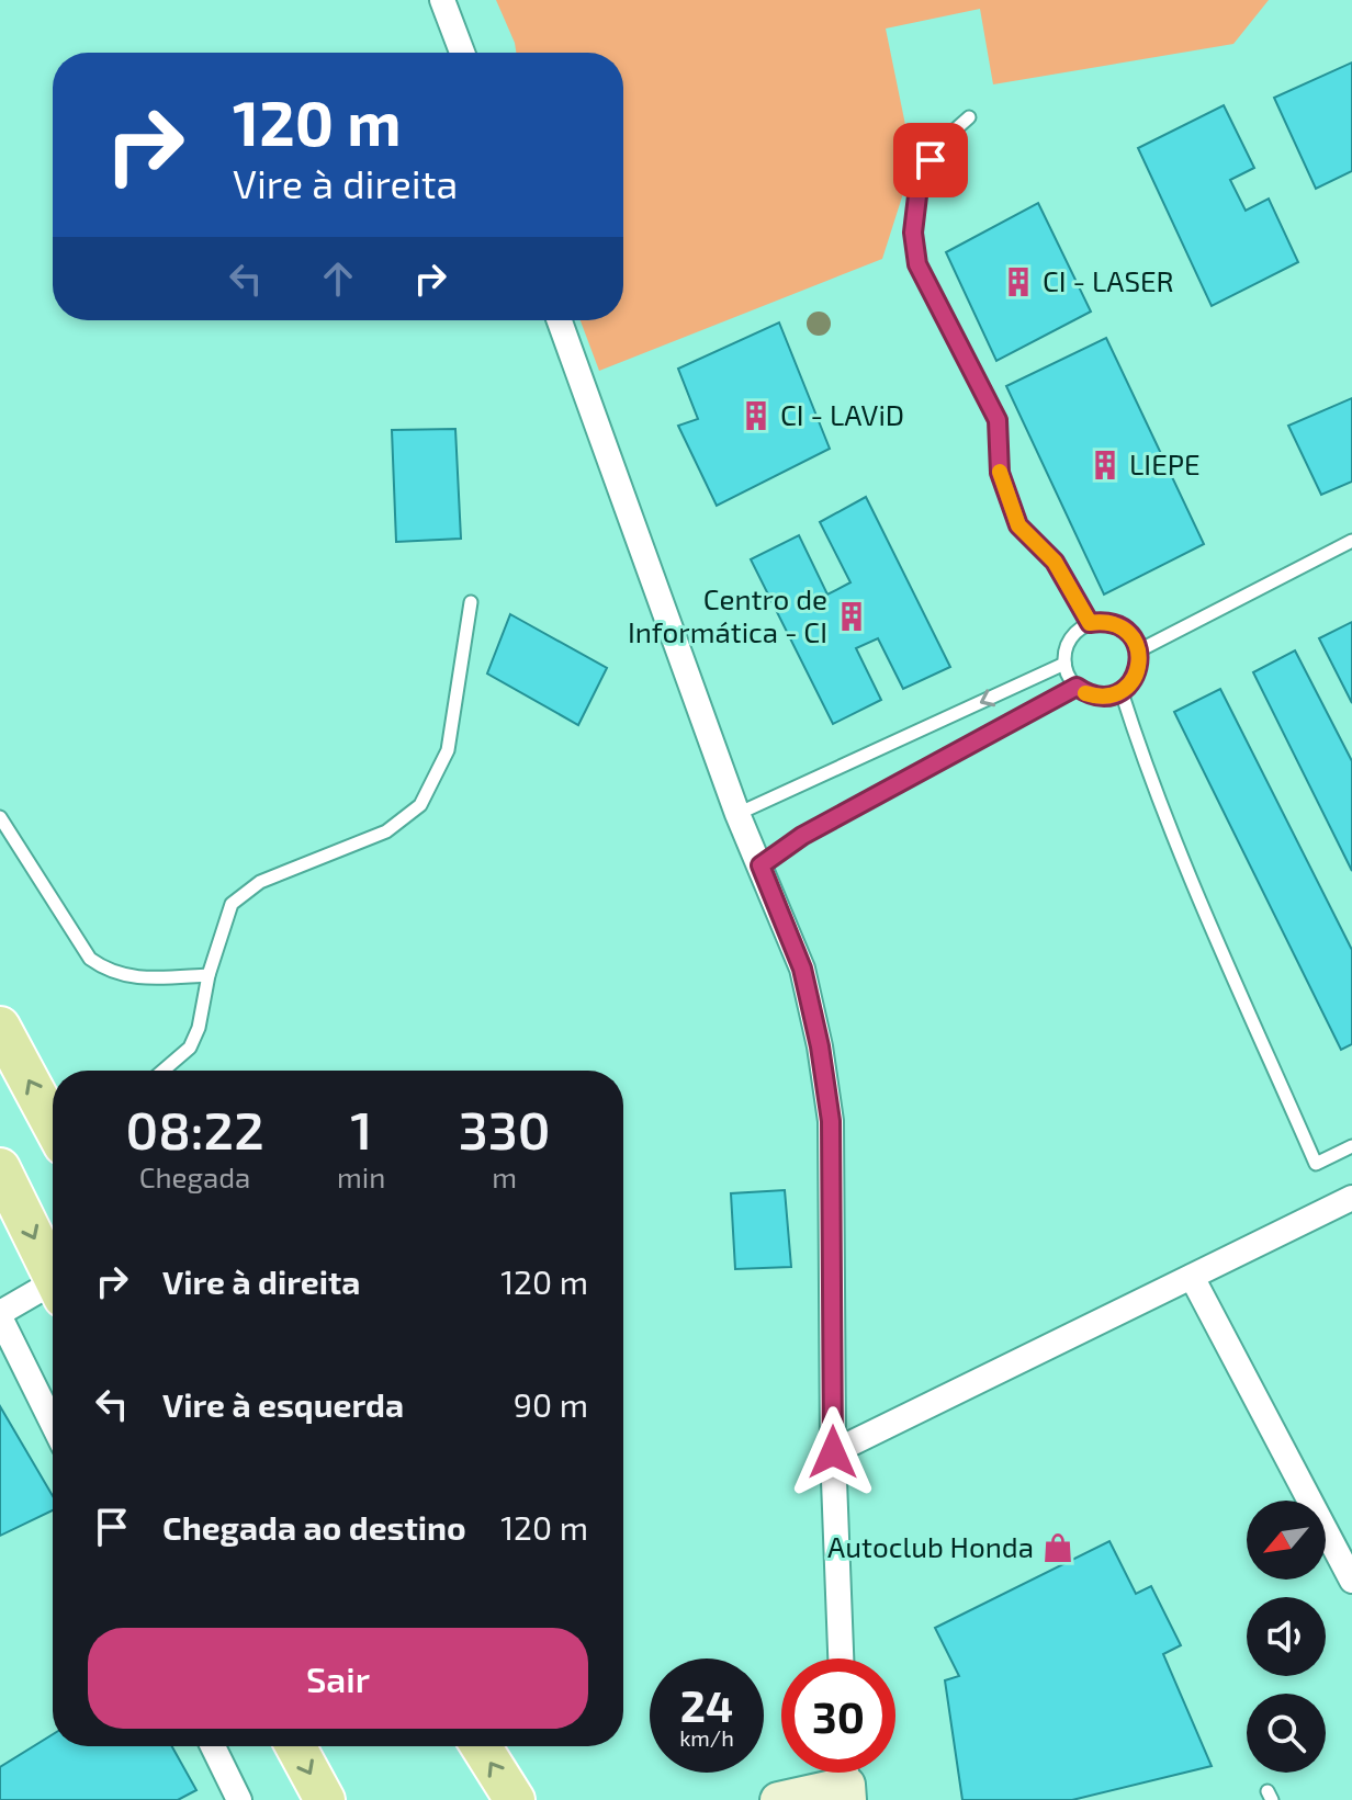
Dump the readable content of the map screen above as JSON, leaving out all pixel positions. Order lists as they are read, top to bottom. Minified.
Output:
{"places":{"building":["CI - LASER","CI - LAViD","LIEPE","Centro de Informática - CI"],"shop":["Autoclub Honda"]},"north":"bottom left","page":{"turn":["120 m","Vire à direita"],"eta":["08:22","Chegada","1","min","330","m"],"list":[{"name":"Vire à direita","value":"120 m"},{"name":"Vire à esquerda","value":"90 m"},{"name":"Chegada ao destino","value":"120 m"}],"buttons":"Sair","speed":"24 km/h","limit":"30"}}
